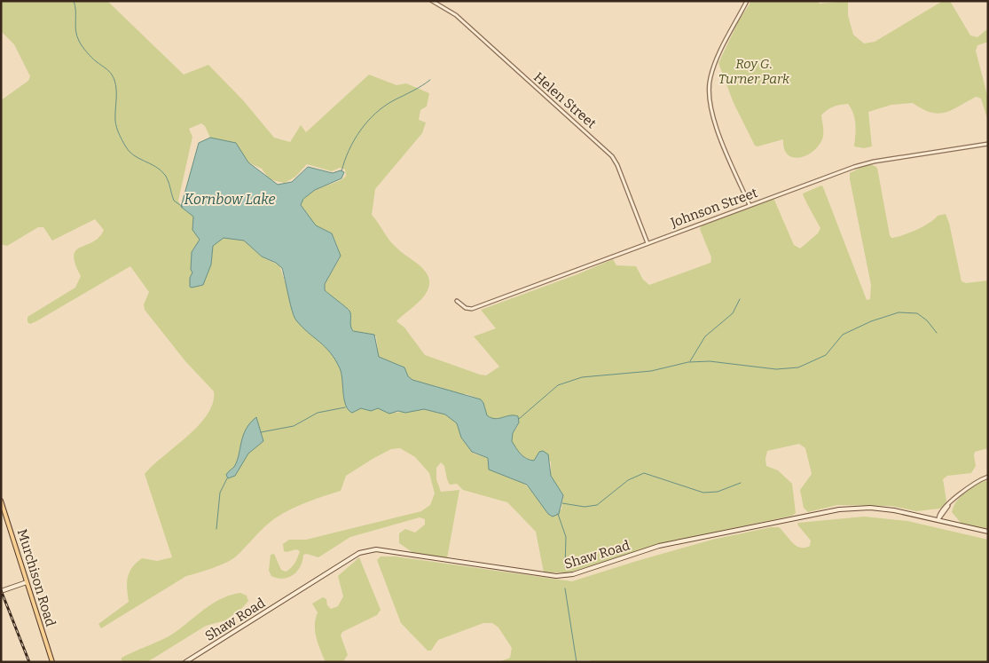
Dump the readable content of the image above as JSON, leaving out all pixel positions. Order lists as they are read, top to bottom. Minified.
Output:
{"streets":{"main road":["Shaw Road","Murchison Road"],"street":["Helen Street","Johnson Street"]},"crossings":[["Helen Street","Johnson Street"]],"water":["Kornbow Lake"],"parks":["Roy G. Turner Park"]}
